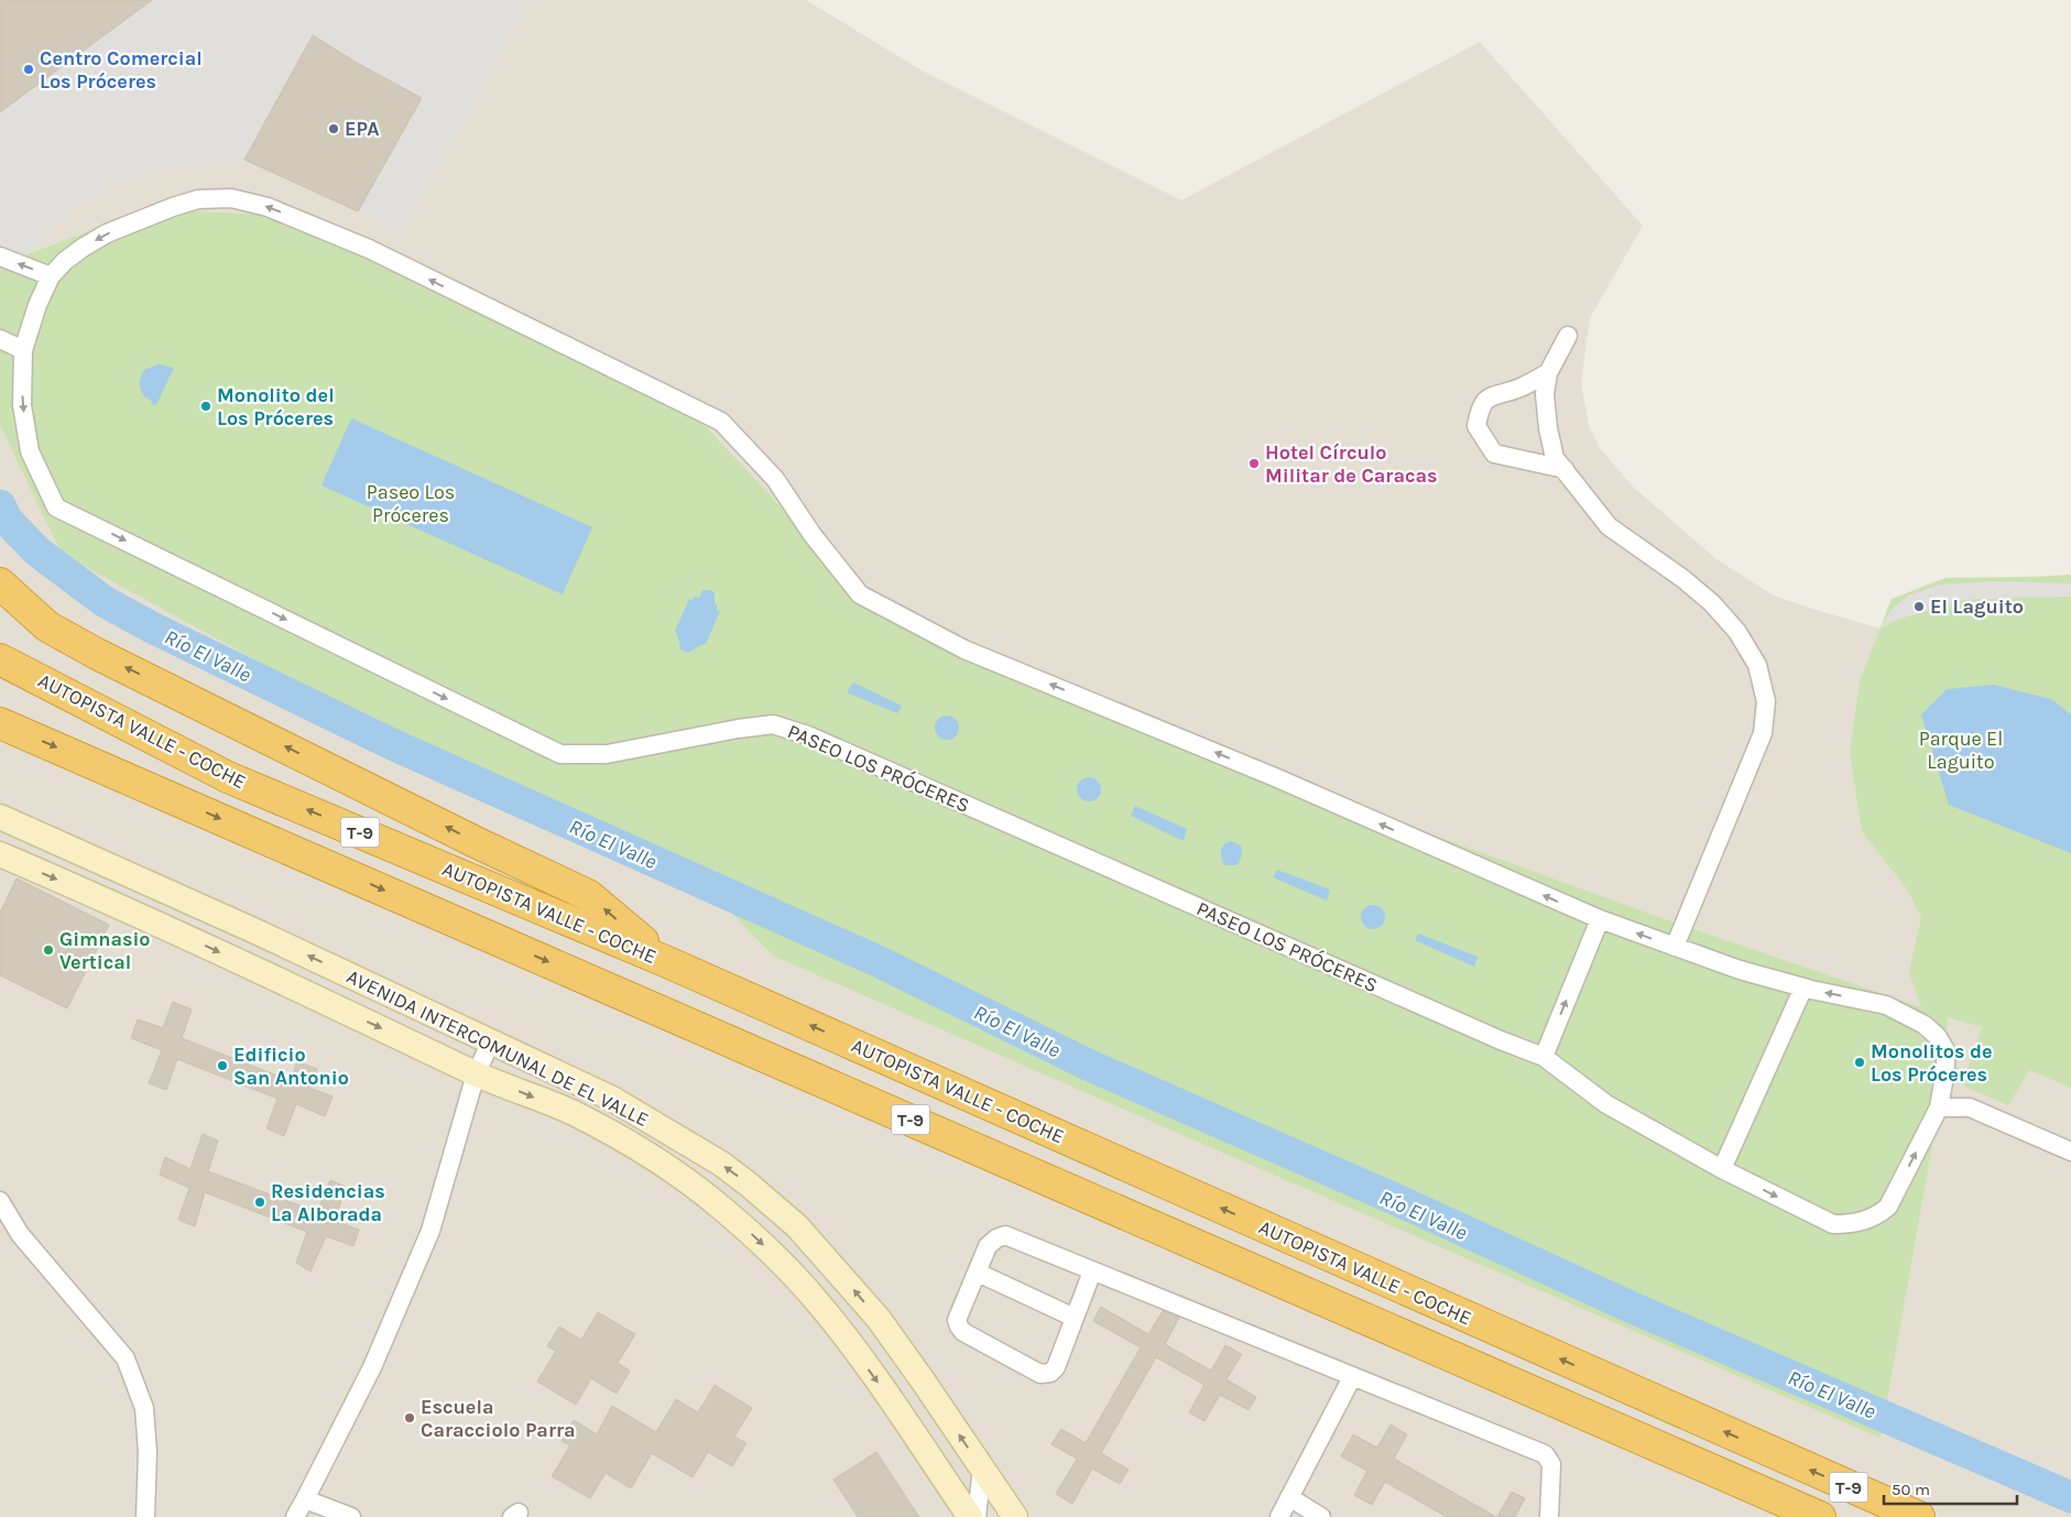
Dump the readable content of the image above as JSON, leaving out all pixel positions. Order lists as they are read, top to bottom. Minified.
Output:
{"streets":{"highway":["AUTOPISTA VALLE - COCHE","T-9"],"main road":["AVENIDA INTERCOMUNAL DE EL VALLE"],"street":["PASEO LOS PRÓCERES"]},"water":["Río El Valle"],"parks":["Paseo Los Próceres","Parque El Laguito"],"places":["Centro Comercial Los Próceres","EPA","Monolito del Los Próceres","Hotel Círculo Militar de Caracas","El Laguito","Gimnasio Vertical","Monolitos de Los Próceres","Edificio San Antonio","Residencias La Alborada","Escuela Caracciolo Parra"],"scale_bar":"50 m"}
